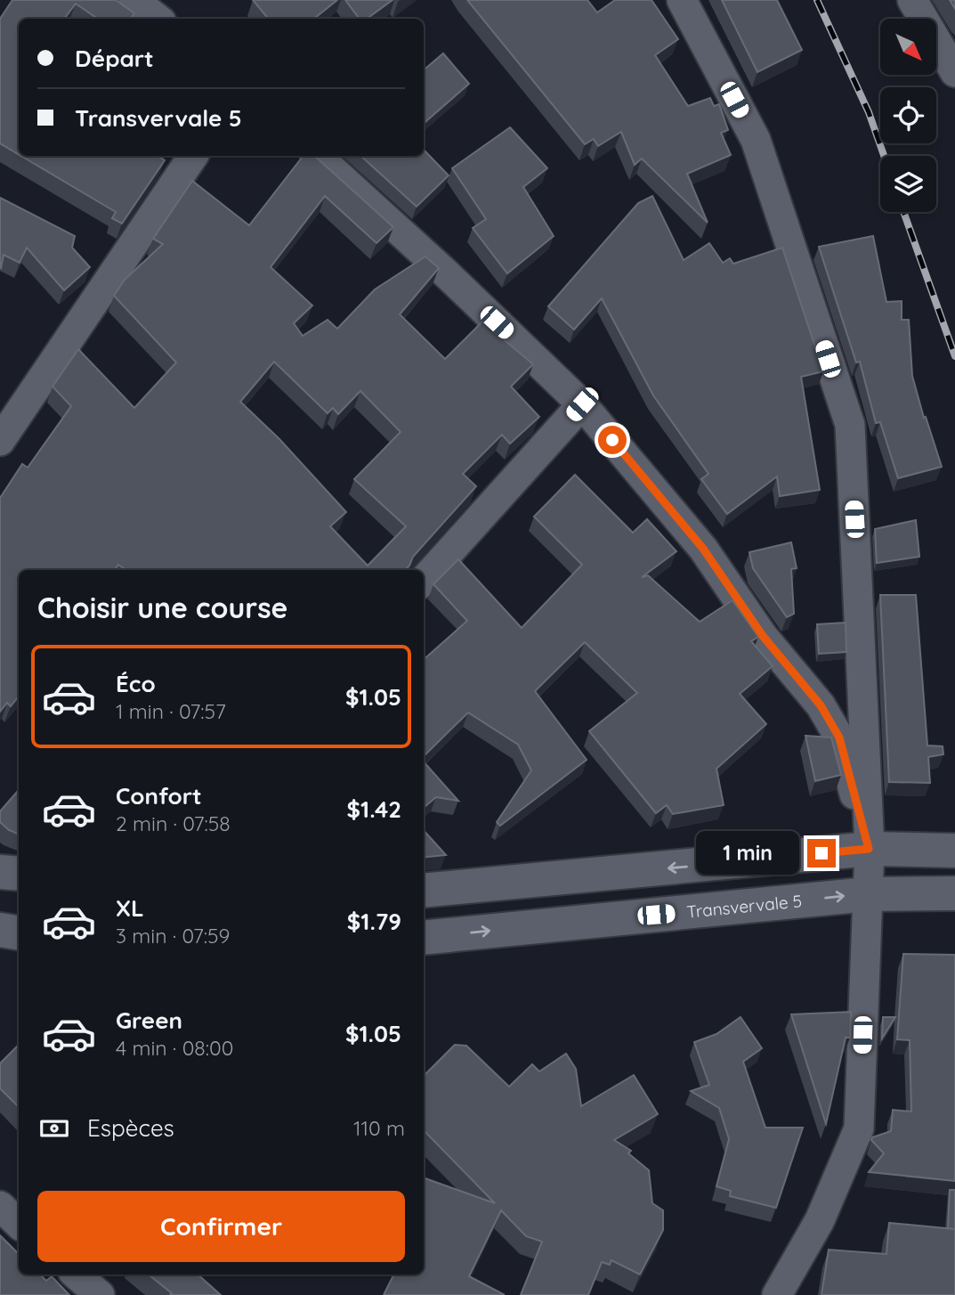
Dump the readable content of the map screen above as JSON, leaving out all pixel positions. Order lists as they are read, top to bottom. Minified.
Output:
{"streets":{"main road":["Transvervale 5"]},"north":"bottom right","page":{"banner":["Départ","Transvervale 5"],"heading":"Choisir une course","list":[{"name":"Éco","note":"1 min · 07:57","value":"$1.05"},{"name":"Confort","note":"2 min · 07:58","value":"$1.42"},{"name":"XL","note":"3 min · 07:59","value":"$1.79"},{"name":"Green","note":"4 min · 08:00","value":"$1.05"}],"bubble":"1 min","pay":["Espèces","110 m"],"buttons":"Confirmer"}}
